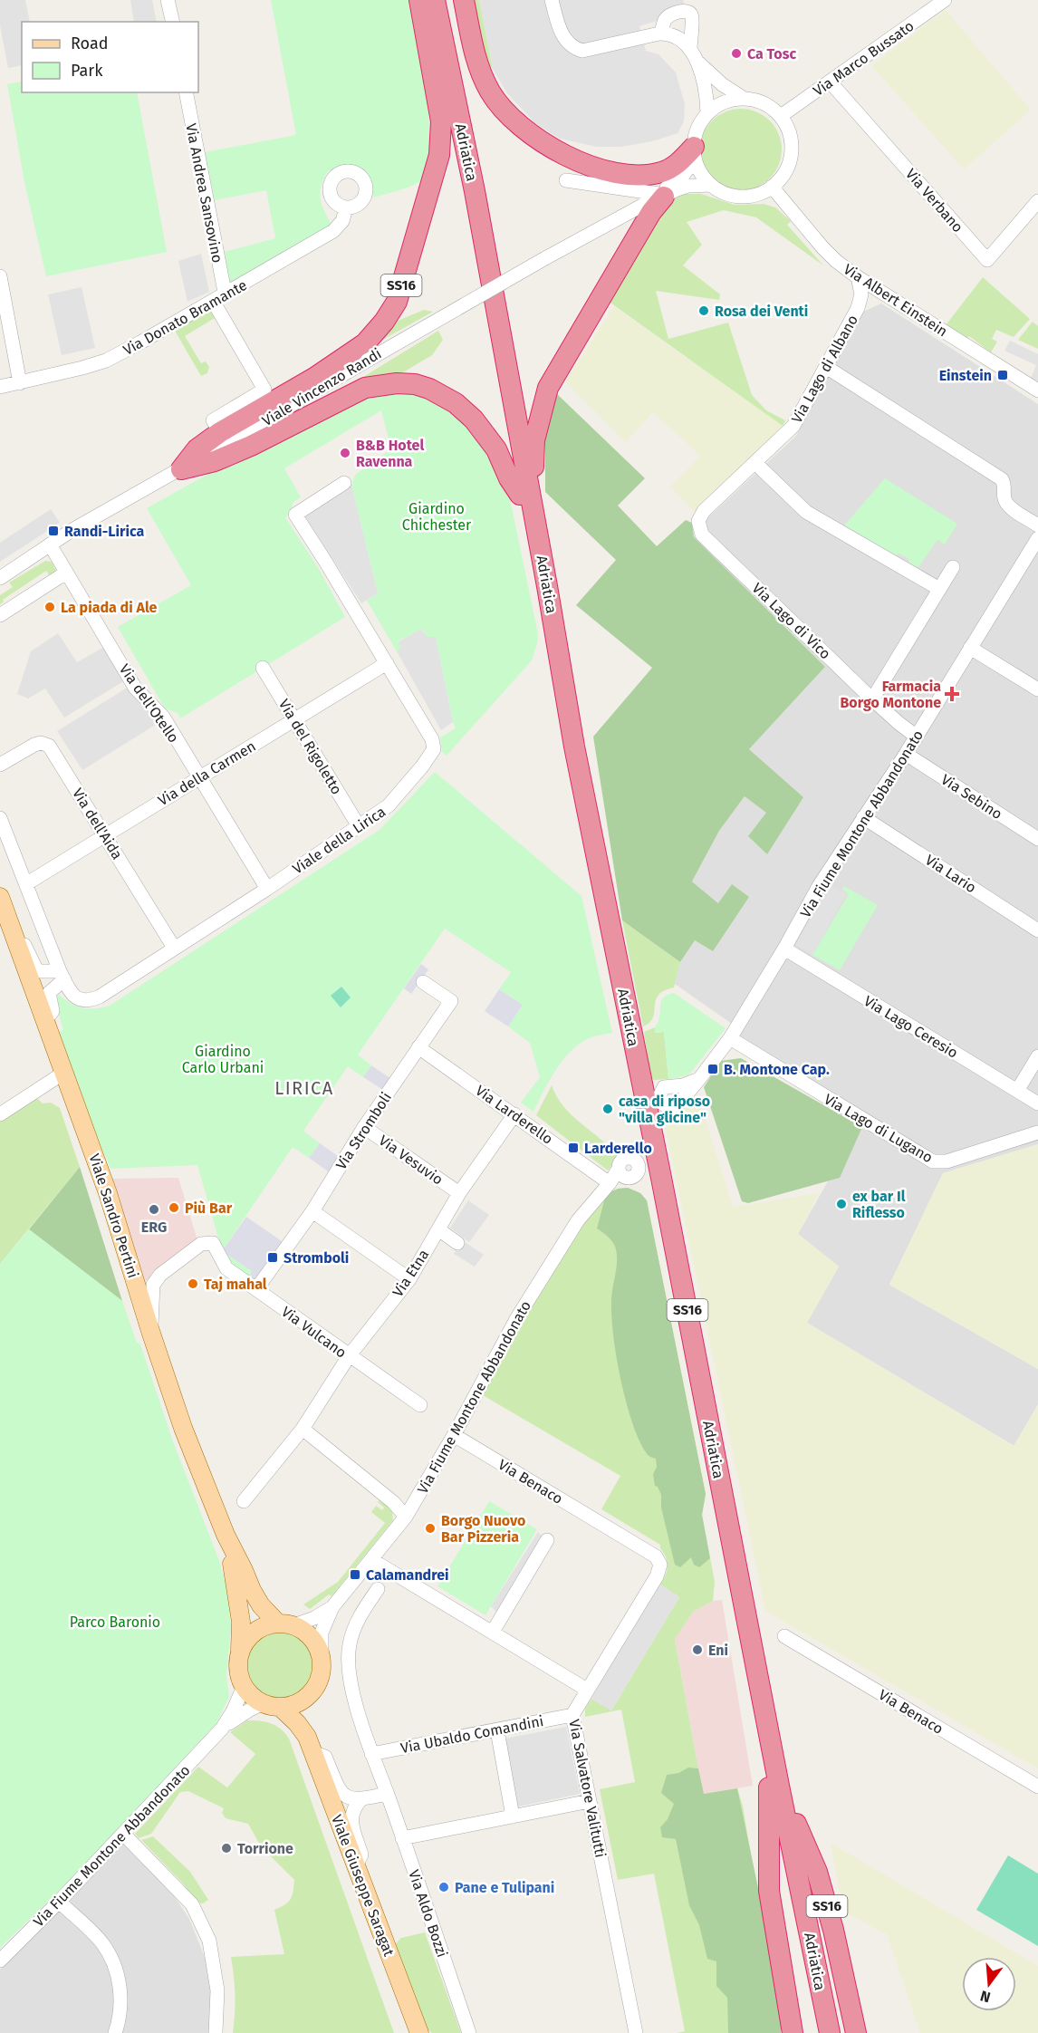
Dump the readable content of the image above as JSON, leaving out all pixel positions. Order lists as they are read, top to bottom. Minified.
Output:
{"streets":{"highway":["Adriatica","SS16"],"main road":["Viale Sandro Pertini","Viale Giuseppe Saragat"],"street":["Via Marco Bussato","Via Andrea Sansovino","Via Verbano","Via Albert Einstein","Via Donato Bramante","Via Lago di Albano","Viale Vincenzo Randi","Via Lago di Vico","Via dell'Otello","Via del Rigoletto","Via della Carmen","Via Sebino","Via dell'Aida","Via Fiume Montone Abbandonato","Viale della Lirica","Via Lario","Via Lago Ceresio","Via Larderello","Via Lago di Lugano","Via Stromboli","Via Vesuvio","Via Etna","Via Vulcano","Via Benaco","Via Ubaldo Comandini","Via Salvatore Valitutti","Via Aldo Bozzi"]},"crossings":[["Via Marco Bussato","Via Verbano"],["Via Marco Bussato","Via Albert Einstein"],["Via Marco Bussato","Viale Vincenzo Randi"],["Adriatica","SS16"],["Via Andrea Sansovino","Via Donato Bramante"],["SS16","Viale Vincenzo Randi"],["Via Albert Einstein","Via Lago di Albano"],["Via Albert Einstein","Viale Vincenzo Randi"],["Via Lago di Albano","Via Lago di Vico"],["Viale Vincenzo Randi","Via dell'Otello"],["Via Lago di Vico","Via Fiume Montone Abbandonato"],["Via dell'Otello","Via della Carmen"],["Via dell'Otello","Viale della Lirica"],["Via del Rigoletto","Via della Carmen"],["Via del Rigoletto","Viale della Lirica"],["Via della Carmen","Via dell'Aida"],["Via della Carmen","Viale della Lirica"],["Via Sebino","Via Fiume Montone Abbandonato"],["Via dell'Aida","Viale della Lirica"],["Via Fiume Montone Abbandonato","Via Lario"],["Via Fiume Montone Abbandonato","Via Lago Ceresio"],["Via Fiume Montone Abbandonato","Via Larderello"],["Via Fiume Montone Abbandonato","Via Lago di Lugano"],["Via Fiume Montone Abbandonato","Viale Sandro Pertini"],["Via Fiume Montone Abbandonato","Via Benaco"],["Via Fiume Montone Abbandonato","Viale Giuseppe Saragat"],["Via Larderello","Via Stromboli"],["Via Larderello","Via Etna"],["Via Stromboli","Via Vesuvio"],["Via Stromboli","Via Vulcano"],["Via Vesuvio","Via Etna"],["Viale Sandro Pertini","Via Vulcano"],["Viale Sandro Pertini","Viale Giuseppe Saragat"],["Via Etna","Via Vulcano"],["Via Benaco","Via Salvatore Valitutti"],["Via Ubaldo Comandini","Via Salvatore Valitutti"],["Via Ubaldo Comandini","Via Aldo Bozzi"]],"districts":["LIRICA"],"parks":["Giardino Chichester","Giardino Carlo Urbani","Parco Baronio"],"places":{"other":["Ca Tosc","Rosa dei Venti","B&B Hotel Ravenna","La piada di Ale","casa di riposo \"villa glicine\"","ex bar Il Riflesso","Più Bar","ERG","Taj mahal","Borgo Nuovo Bar Pizzeria","Eni","Torrione","Pane e Tulipani"],"transit":["Einstein","Randi-Lirica","B. Montone Cap.","Larderello","Stromboli","Calamandrei"],"health":["Farmacia Borgo Montone"]},"legend":["Road","Park"],"north":"bottom"}
